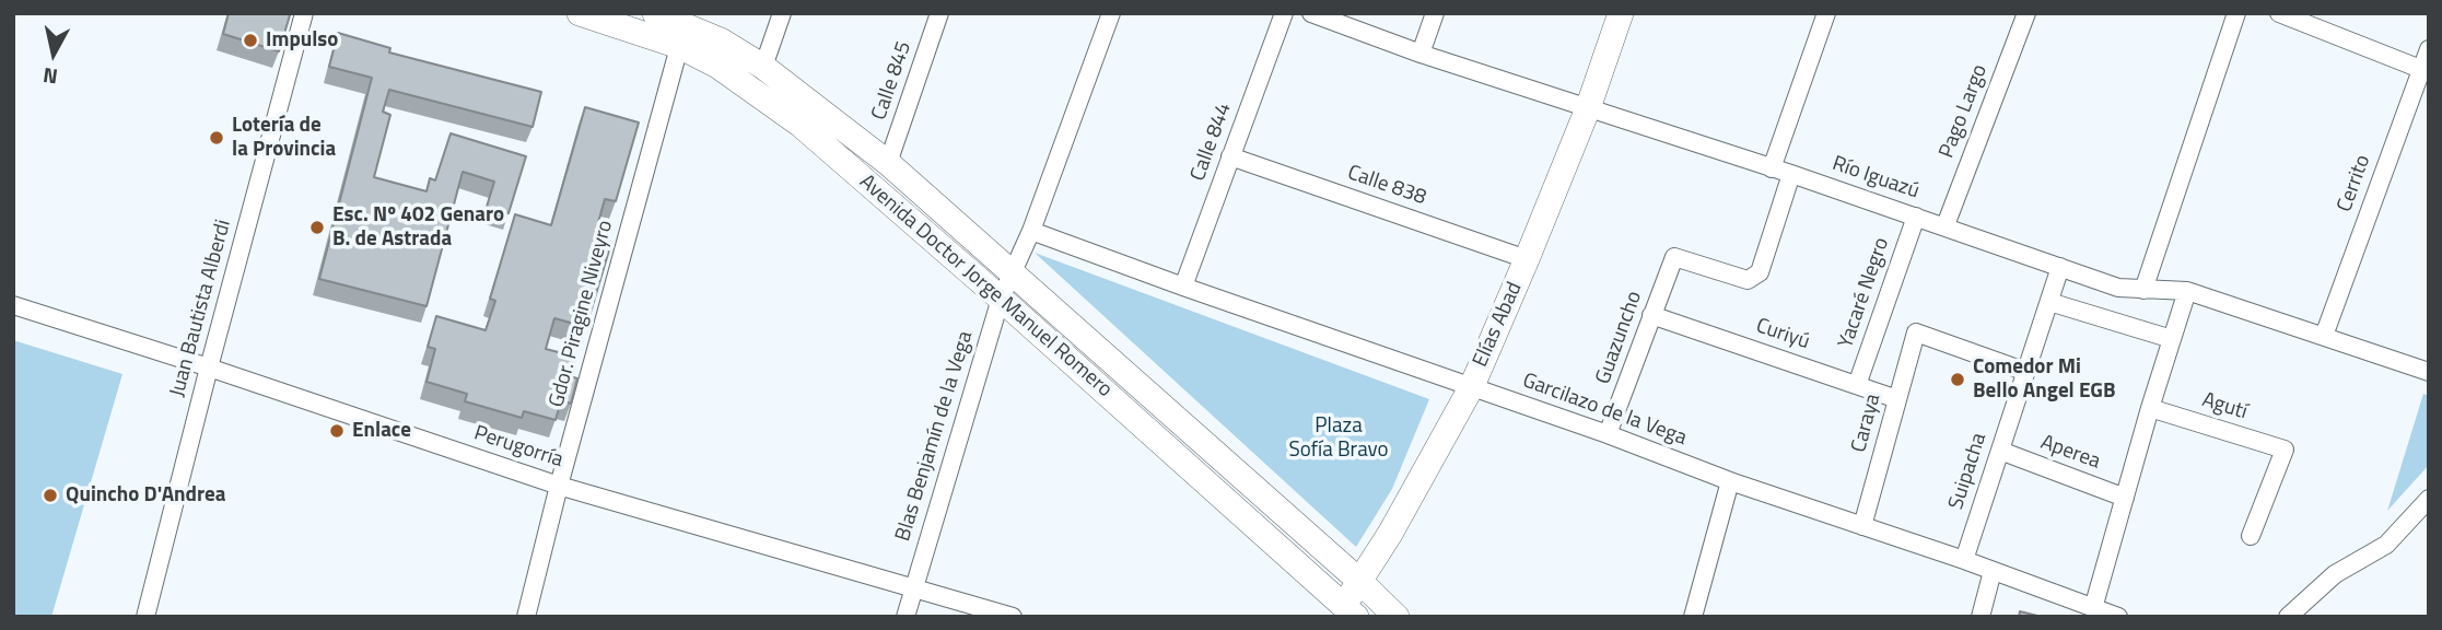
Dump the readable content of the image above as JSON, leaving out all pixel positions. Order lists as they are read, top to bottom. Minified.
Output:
{"streets":{"main road":["Avenida Doctor Jorge Manuel Romero","Elías Abad"],"street":["Calle 845","Pago Largo","Calle 844","Río Iguazú","Cerrito","Calle 838","Yacaré Negro","Juan Bautista Alberdi","Gdor. Piragine Niveyro","Curiyú","Guazuncho","Agutí","Garcilazo de la Vega","Caraya","Blas Benjamín de la Vega","Perugorría","Aperea","Suipacha"]},"crossings":[["Calle 845","Avenida Doctor Jorge Manuel Romero"],["Pago Largo","Río Iguazú"],["Calle 844","Calle 838"],["Calle 844","Garcilazo de la Vega"],["Río Iguazú","Cerrito"],["Río Iguazú","Yacaré Negro"],["Río Iguazú","Elías Abad"],["Río Iguazú","Guazuncho"],["Río Iguazú","Suipacha"],["Calle 838","Elías Abad"],["Avenida Doctor Jorge Manuel Romero","Gdor. Piragine Niveyro"],["Avenida Doctor Jorge Manuel Romero","Elías Abad"],["Avenida Doctor Jorge Manuel Romero","Blas Benjamín de la Vega"],["Yacaré Negro","Curiyú"],["Juan Bautista Alberdi","Perugorría"],["Gdor. Piragine Niveyro","Perugorría"],["Elías Abad","Garcilazo de la Vega"],["Curiyú","Guazuncho"],["Curiyú","Caraya"],["Guazuncho","Garcilazo de la Vega"],["Garcilazo de la Vega","Caraya"],["Garcilazo de la Vega","Blas Benjamín de la Vega"],["Garcilazo de la Vega","Suipacha"],["Caraya","Suipacha"],["Blas Benjamín de la Vega","Perugorría"],["Aperea","Suipacha"]],"parks":["Plaza Sofía Bravo"],"places":["Impulso","Lotería de la Provincia","Esc. Nº 402 Genaro B. de Astrada","Comedor Mi Bello Angel EGB","Enlace","Quincho D'Andrea"],"north":"bottom"}
